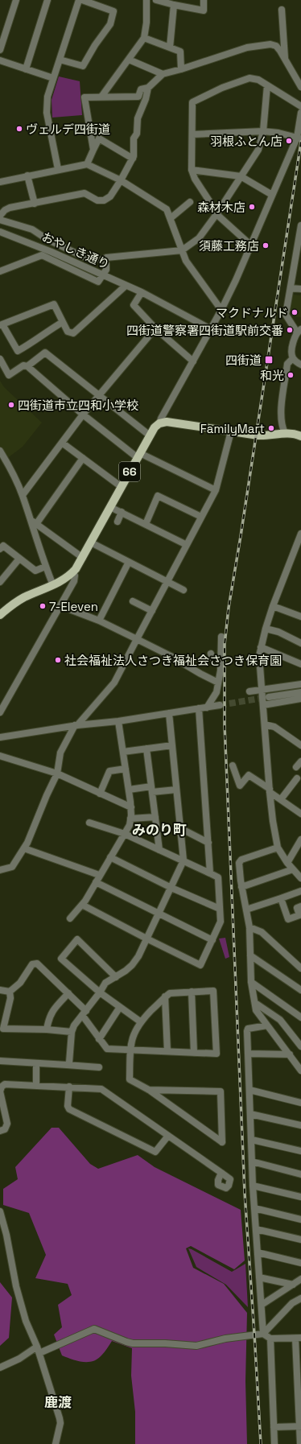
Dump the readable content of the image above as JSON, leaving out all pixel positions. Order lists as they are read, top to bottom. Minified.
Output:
{"streets":{"main road":["66"],"street":["おやしき通り"]},"districts":["みのり町","鹿渡"],"places":{"other":["ヴェルデ四街道","羽根ふとん店","森材木店","須藤工務店","マクドナルド","四街道警察署四街道駅前交番","和光","四街道市立四和小学校","FamilyMart","7-Eleven","社会福祉法人さつき福祉会さつき保育園"],"transit":["四街道"]}}
